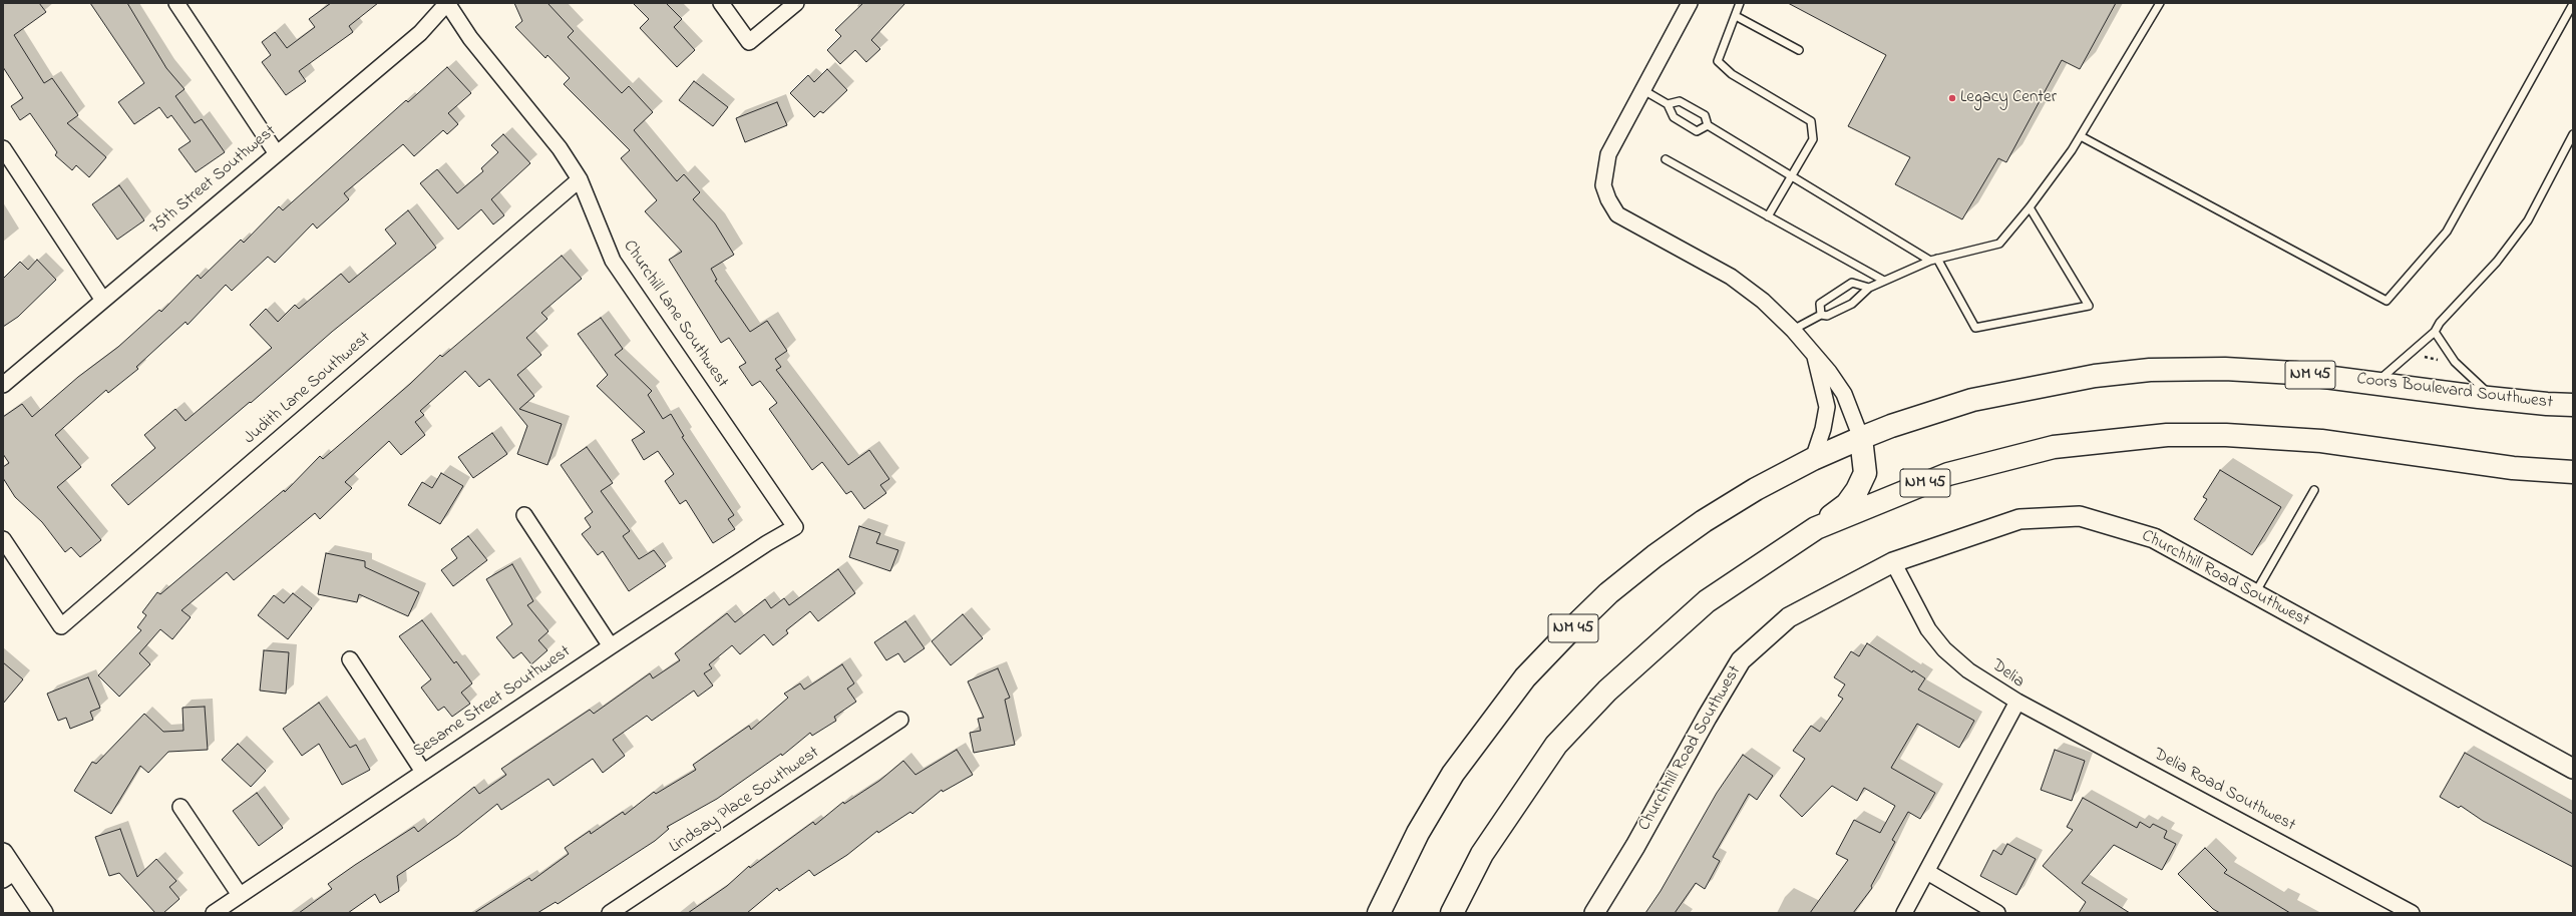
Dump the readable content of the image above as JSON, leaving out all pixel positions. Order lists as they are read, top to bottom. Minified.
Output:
{"streets":{"main road":["NM 45","Coors Boulevard Southwest"],"street":["75th Street Southwest","Churchill Lane Southwest","Judith Lane Southwest","Churchhill Road Southwest","Delia","Sesame Street Southwest","Delia Road Southwest","Lindsay Place Southwest"]},"crossings":[["75th Street Southwest","Churchill Lane Southwest"],["Churchill Lane Southwest","Judith Lane Southwest"],["Churchill Lane Southwest","Sesame Street Southwest"],["Churchhill Road Southwest","Delia"],["Delia","Delia Road Southwest"]],"places":["Legacy Center"]}
